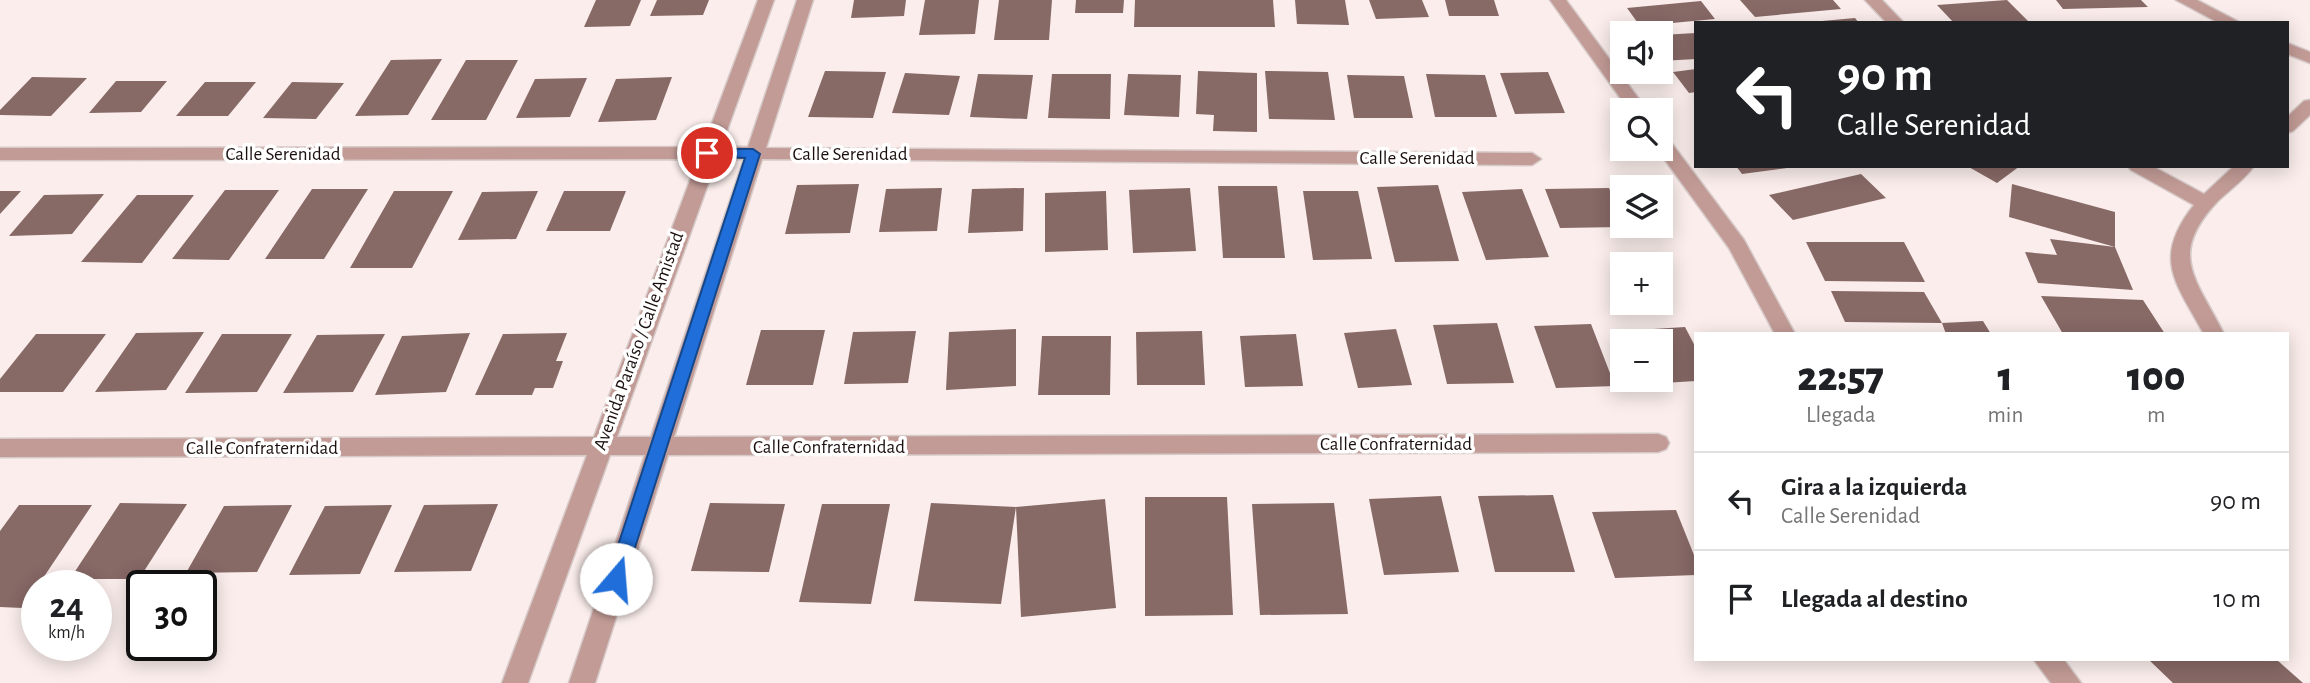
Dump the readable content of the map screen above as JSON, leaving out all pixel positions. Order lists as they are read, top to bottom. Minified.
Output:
{"streets":{"street":["Calle Serenidad","Avenida Paraíso / Calle Amistad","Calle Confraternidad"]},"crossings":[["Calle Serenidad","Avenida Paraíso / Calle Amistad"],["Avenida Paraíso / Calle Amistad","Calle Confraternidad"]],"page":{"map_buttons":["+","−"],"turn":["90 m","Calle Serenidad"],"eta":["22:57","Llegada","1","min","100","m"],"list":[{"name":"Gira a la izquierda","note":"Calle Serenidad","value":"90 m"},{"name":"Llegada al destino","value":"10 m"}],"speed":"24 km/h","limit":"30"}}
